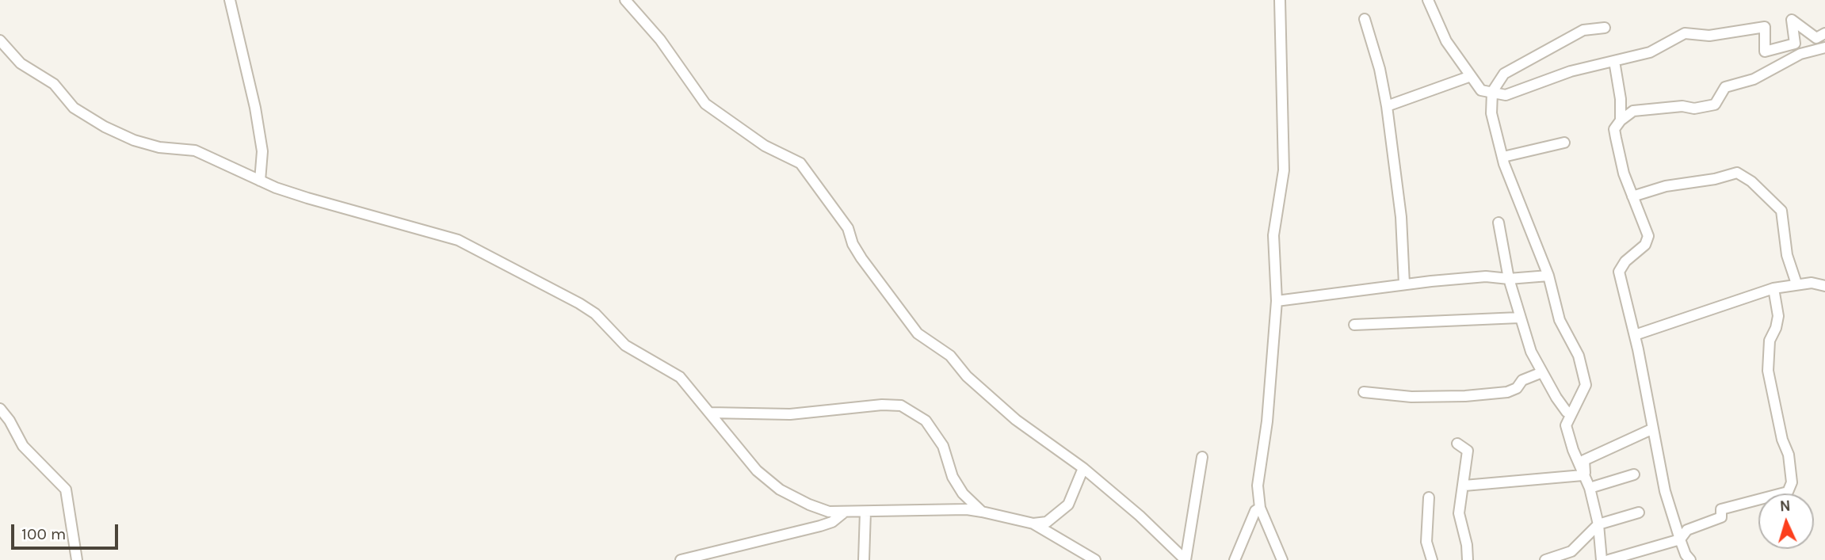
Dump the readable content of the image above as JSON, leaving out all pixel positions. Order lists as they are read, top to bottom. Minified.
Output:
{"scale_bar":"100 m","north":"top"}
